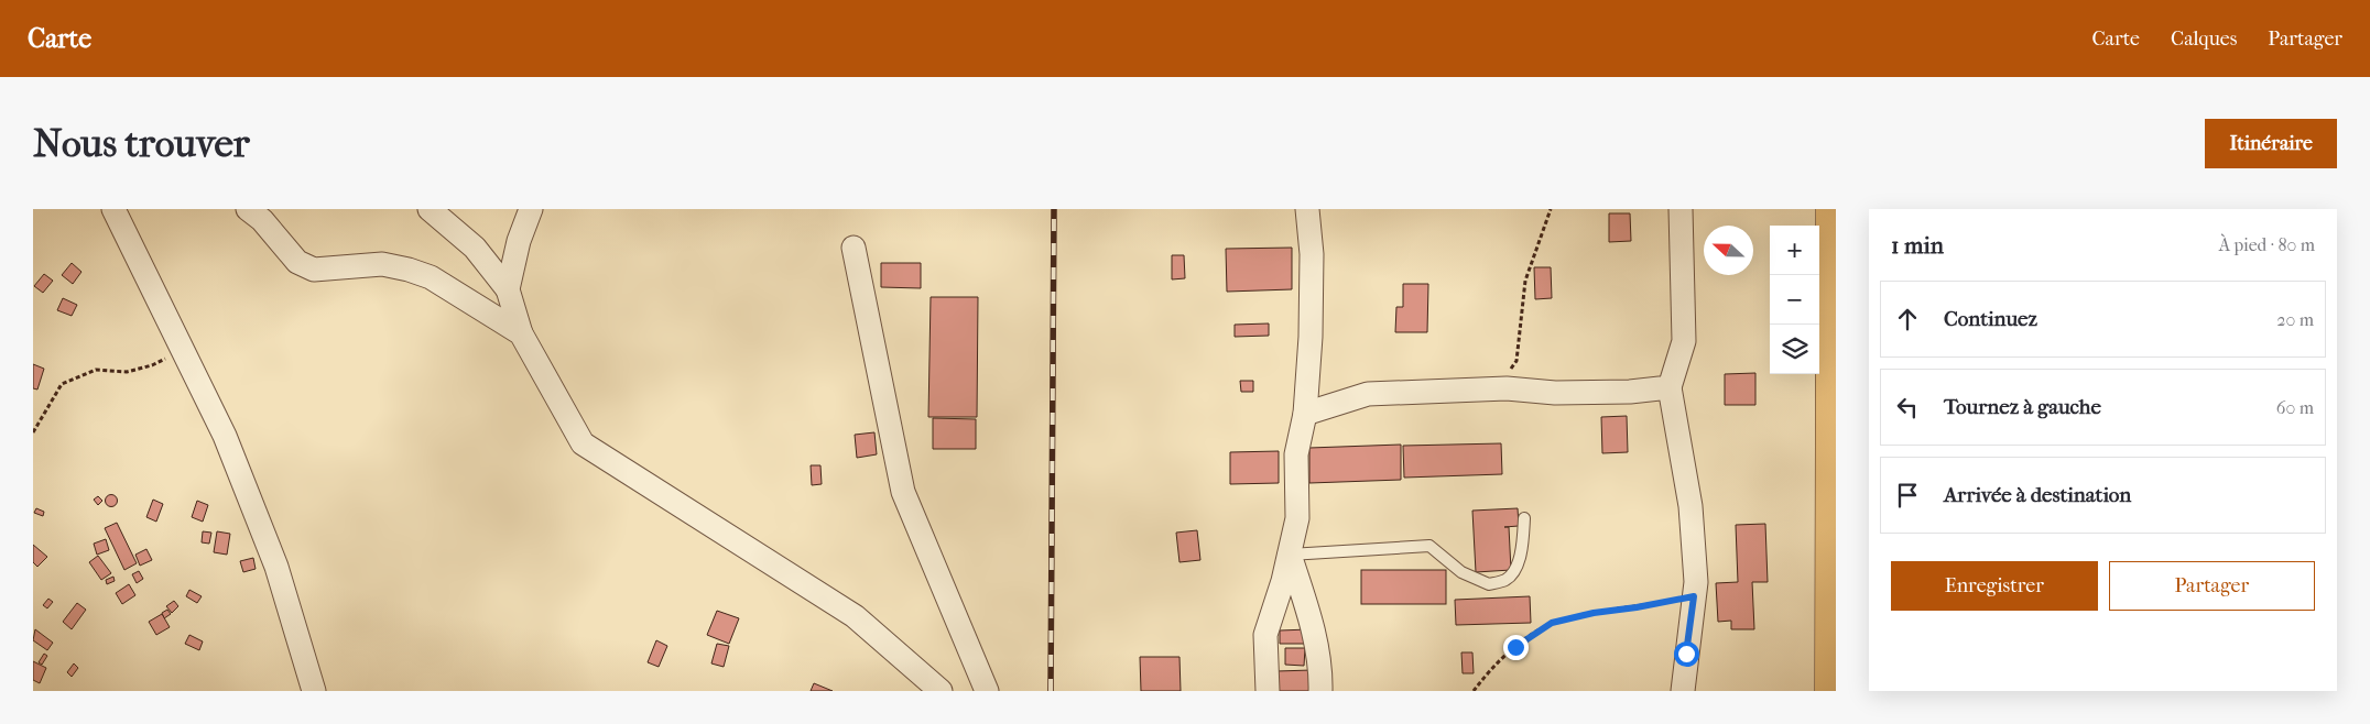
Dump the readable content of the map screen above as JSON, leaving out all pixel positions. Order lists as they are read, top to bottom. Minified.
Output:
{"north":"left","page":{"header":"Carte","nav":["Carte","Calques","Partager"],"buttons":["Itinéraire",["Enregistrer","Partager"]],"title":"Nous trouver","heading":["1 min","À pied · 80 m"],"map_buttons":["+","−"],"list":[["Continuez","20 m"],["Tournez à gauche","60 m"],"Arrivée à destination"]}}
